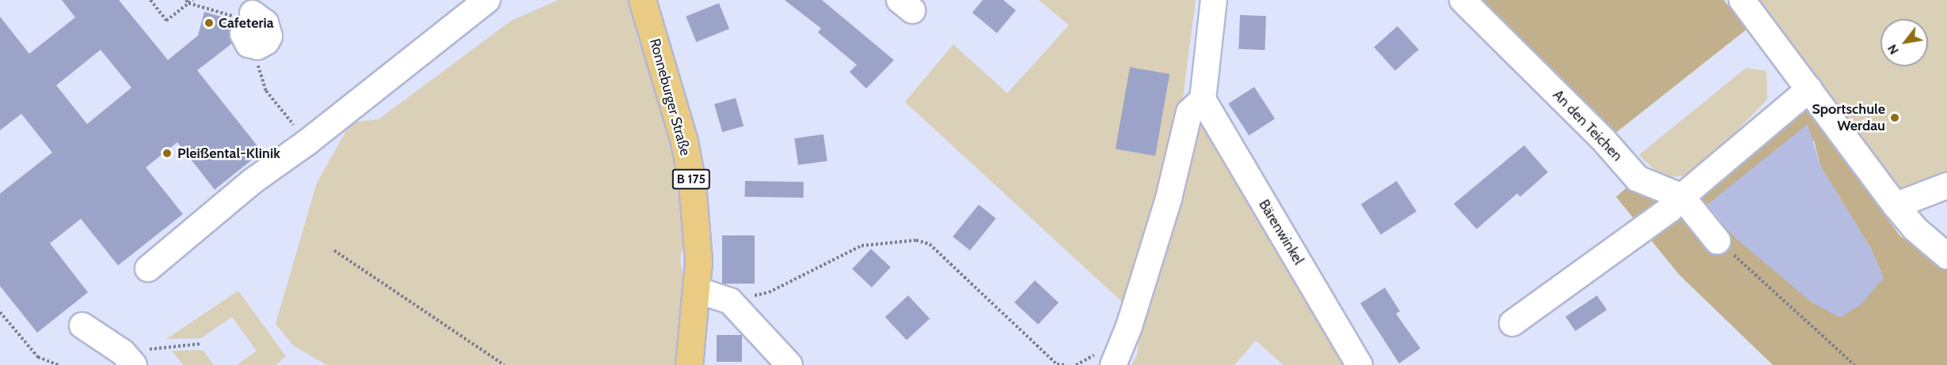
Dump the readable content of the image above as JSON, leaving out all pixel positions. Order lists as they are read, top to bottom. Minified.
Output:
{"streets":{"main road":["Ronneburger Straße","B 175"],"street":["An den Teichen","Bärenwinkel"]},"places":["Cafeteria","Sportschule Werdau","Pleißental-Klinik"],"north":"bottom left"}
